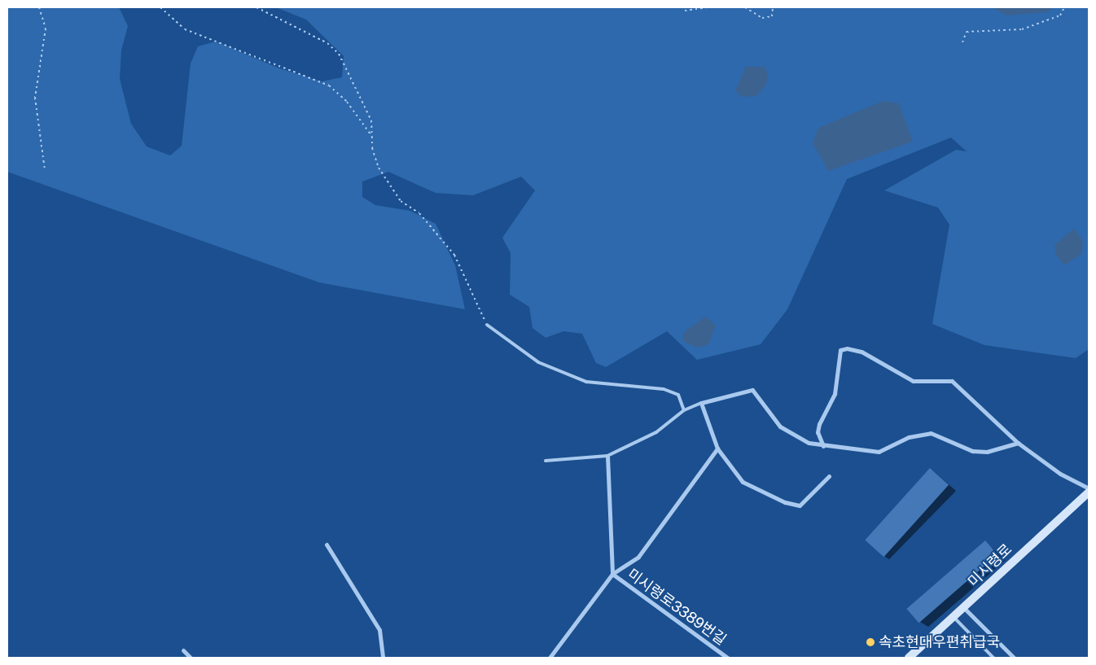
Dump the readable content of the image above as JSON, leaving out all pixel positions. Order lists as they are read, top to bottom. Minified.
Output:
{"streets":{"main road":["미시령로"],"street":["미시령로3389번길"]},"places":["속초현대우편취급국"]}
